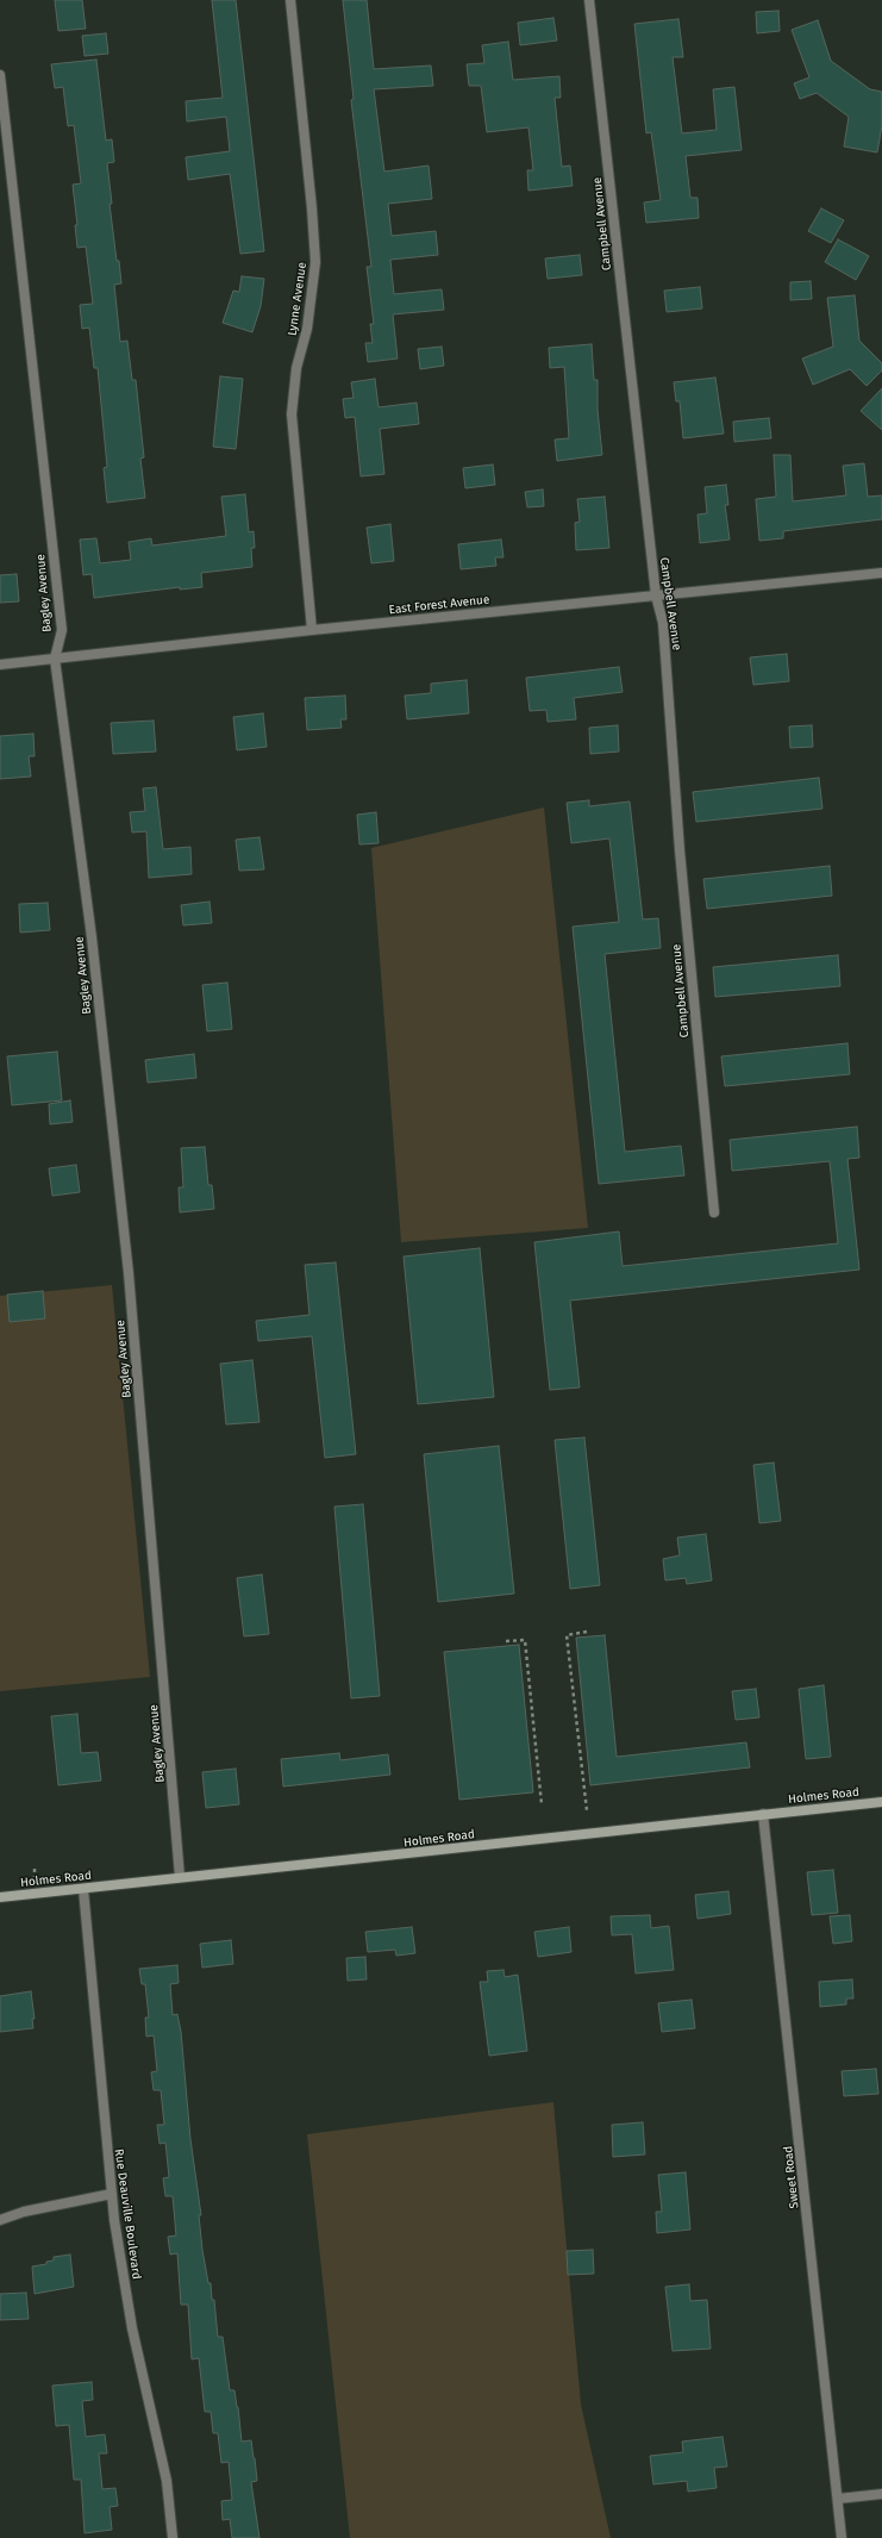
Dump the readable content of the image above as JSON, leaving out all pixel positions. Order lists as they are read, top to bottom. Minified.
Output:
{"streets":{"main road":["Holmes Road"],"street":["Campbell Avenue","Lynne Avenue","Bagley Avenue","East Forest Avenue","Sweet Road","Rue Deauville Boulevard"]},"crossings":[["Campbell Avenue","East Forest Avenue"],["Lynne Avenue","East Forest Avenue"],["Bagley Avenue","East Forest Avenue"],["Bagley Avenue","Holmes Road"],["Holmes Road","Sweet Road"],["Holmes Road","Rue Deauville Boulevard"]]}
